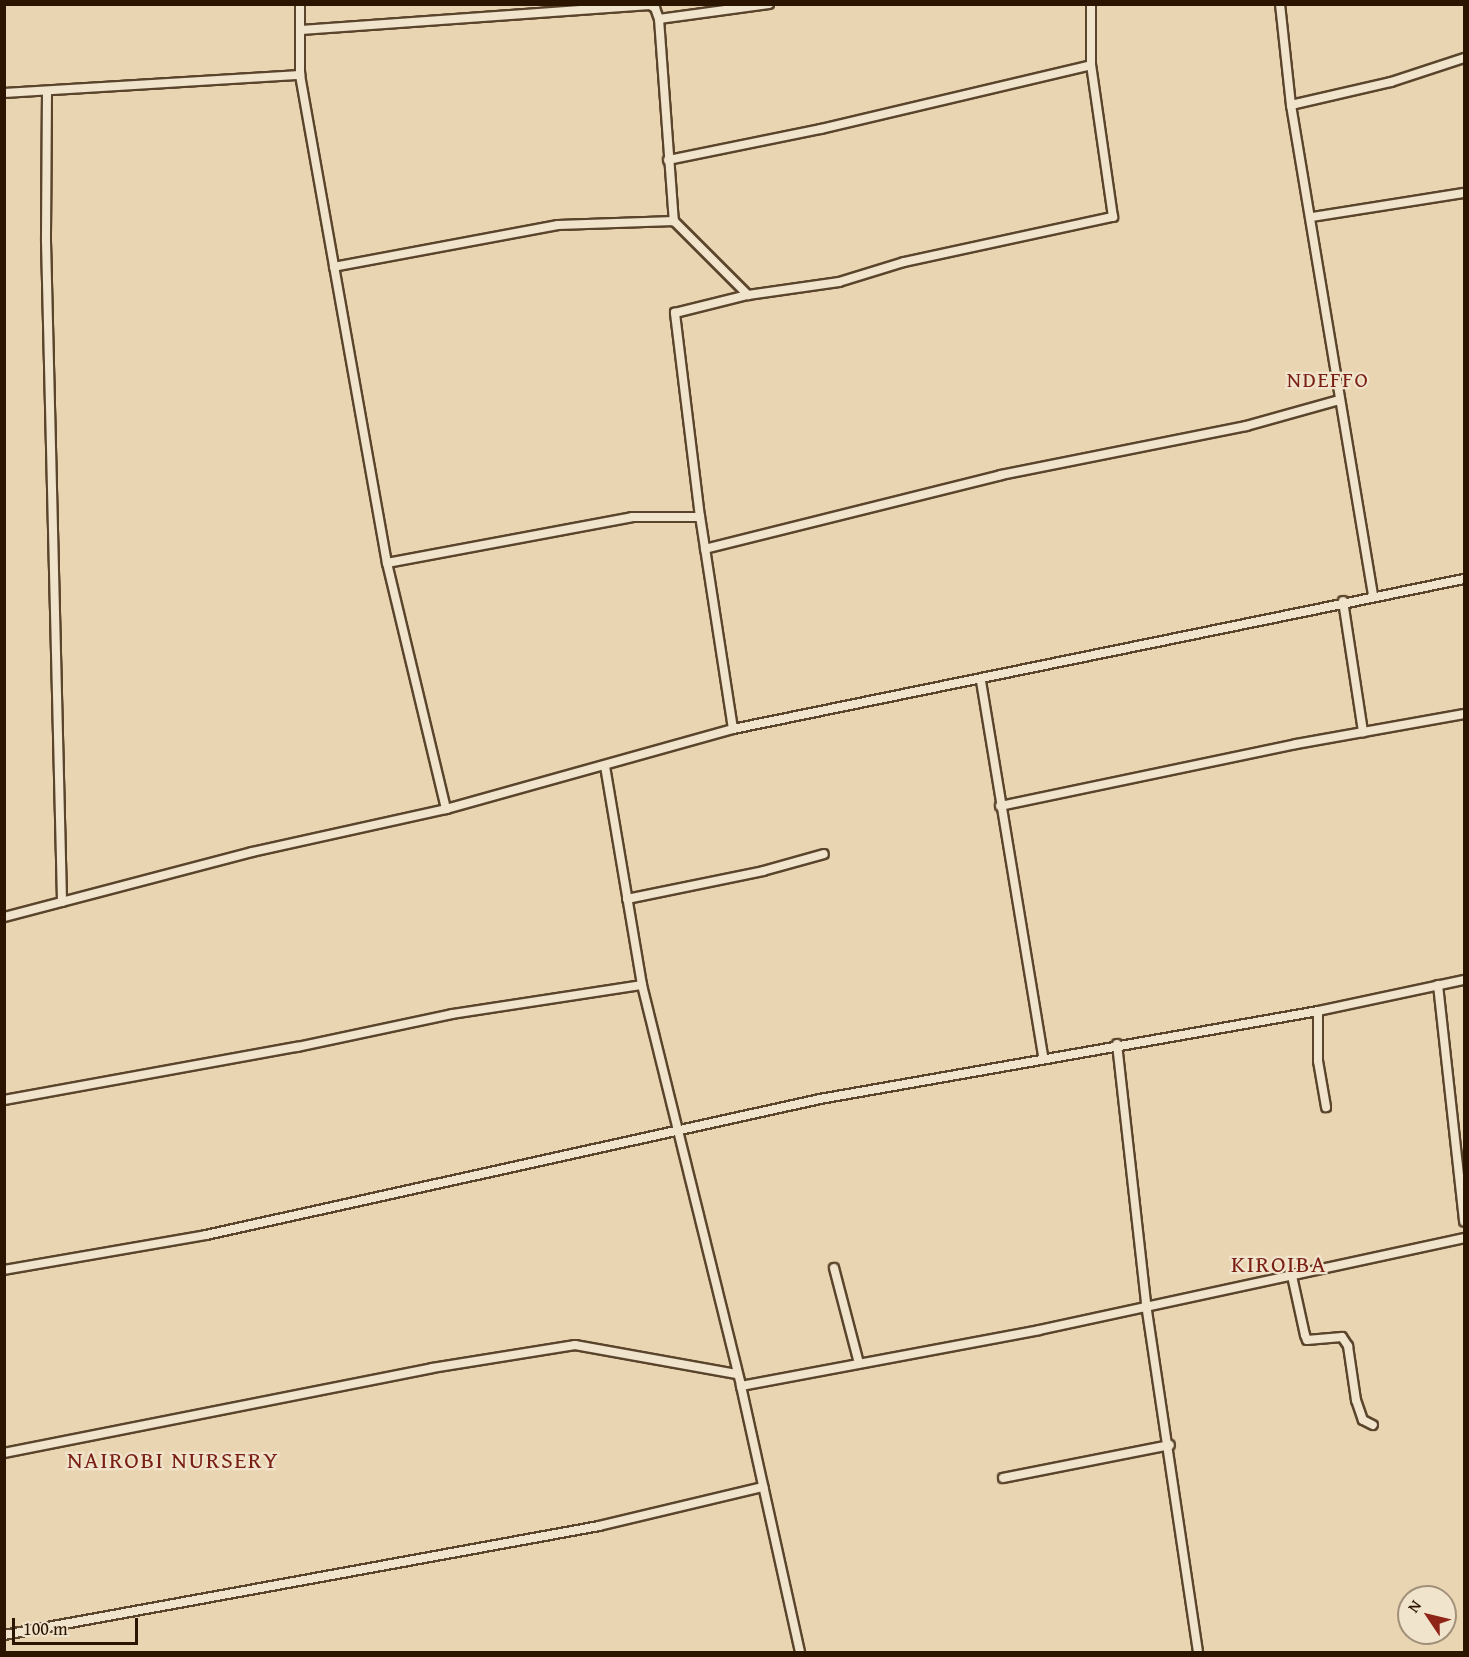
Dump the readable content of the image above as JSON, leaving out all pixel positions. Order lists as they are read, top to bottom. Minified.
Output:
{"districts":["NDEFFO","KIROIBA","NAIROBI NURSERY"],"scale_bar":"100 m","north":"top left"}
